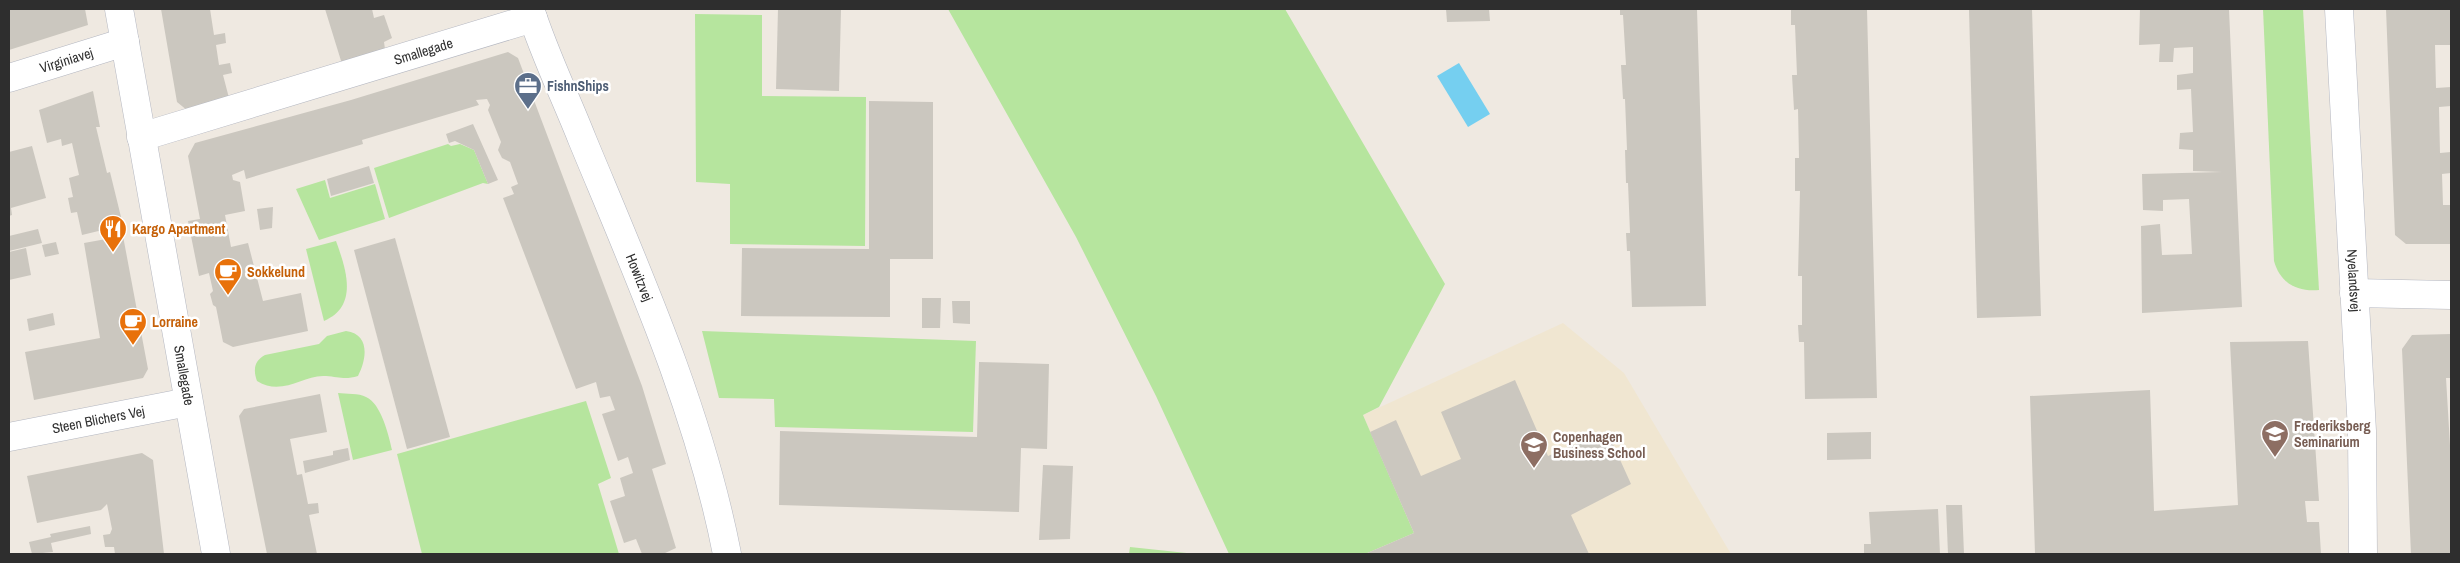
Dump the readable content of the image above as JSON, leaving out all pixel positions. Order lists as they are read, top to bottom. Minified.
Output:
{"streets":{"street":["Smallegade","Virginiavej","Howitzvej","Nyelandsvej","Steen Blichers Vej"]},"crossings":[["Smallegade","Virginiavej"],["Smallegade","Howitzvej"],["Smallegade","Steen Blichers Vej"]],"places":{"office":["FishnShips"],"restaurant":["Kargo Apartment"],"cafe":["Sokkelund","Lorraine"],"school or university":["Frederiksberg Seminarium","Copenhagen Business School"]}}
